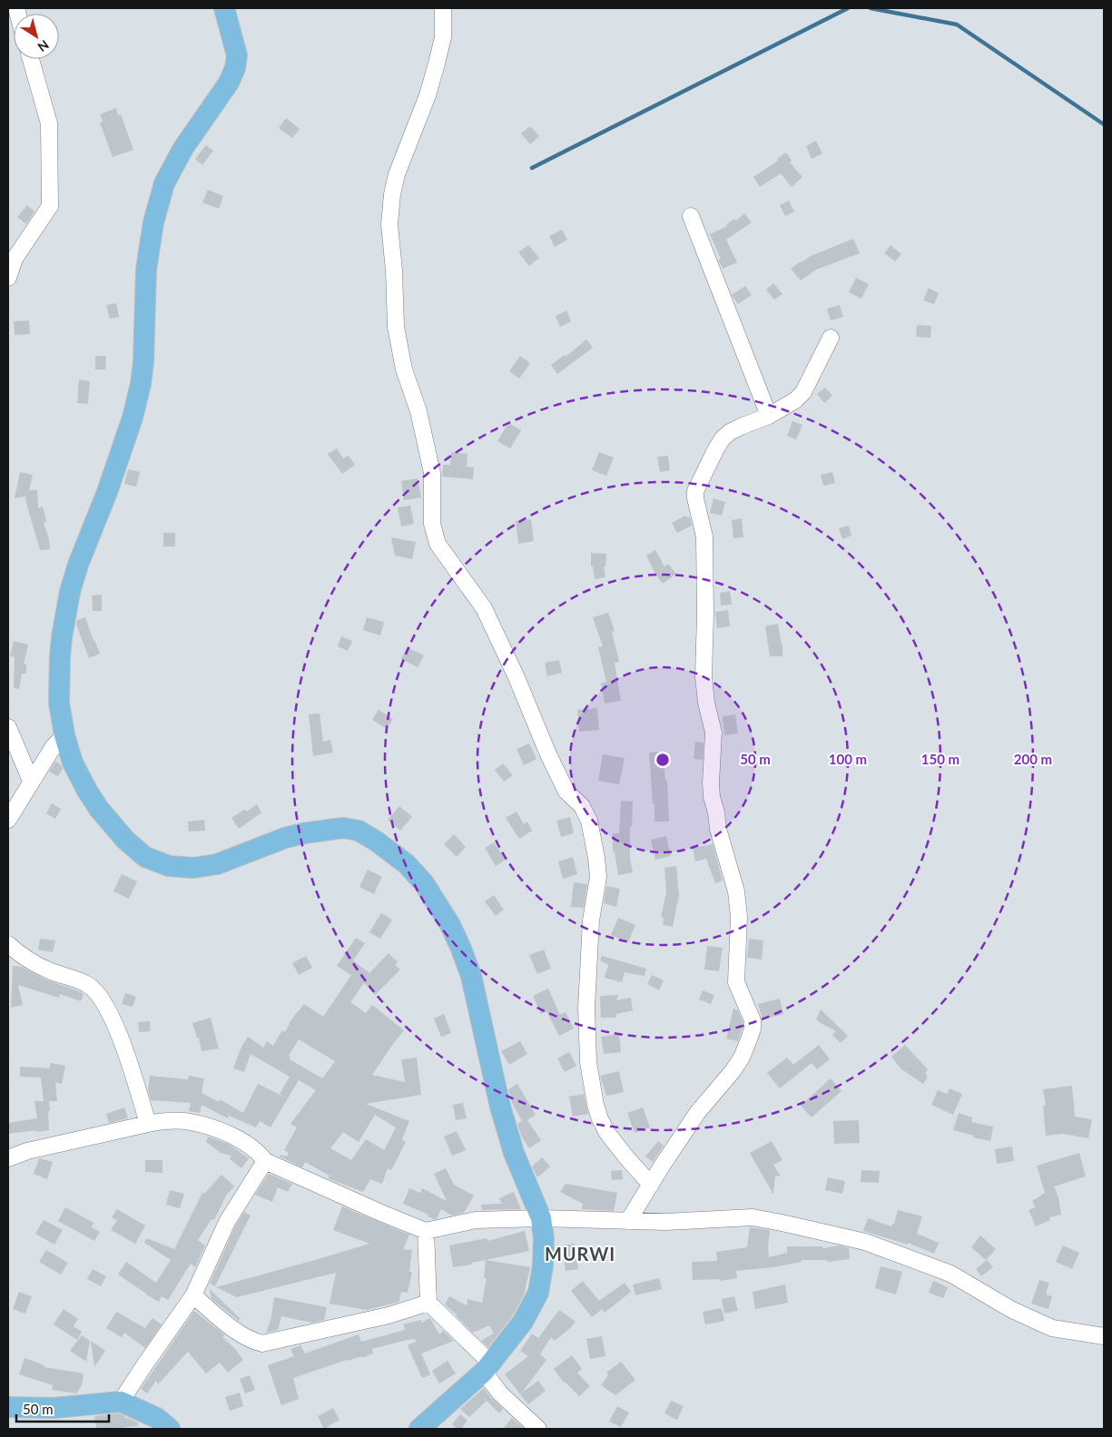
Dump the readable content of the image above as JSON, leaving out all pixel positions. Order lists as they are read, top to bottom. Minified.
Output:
{"districts":["MURWI"],"scale_bar":"50 m","north":"bottom right","rings":["50 m","100 m","150 m","200 m"]}
